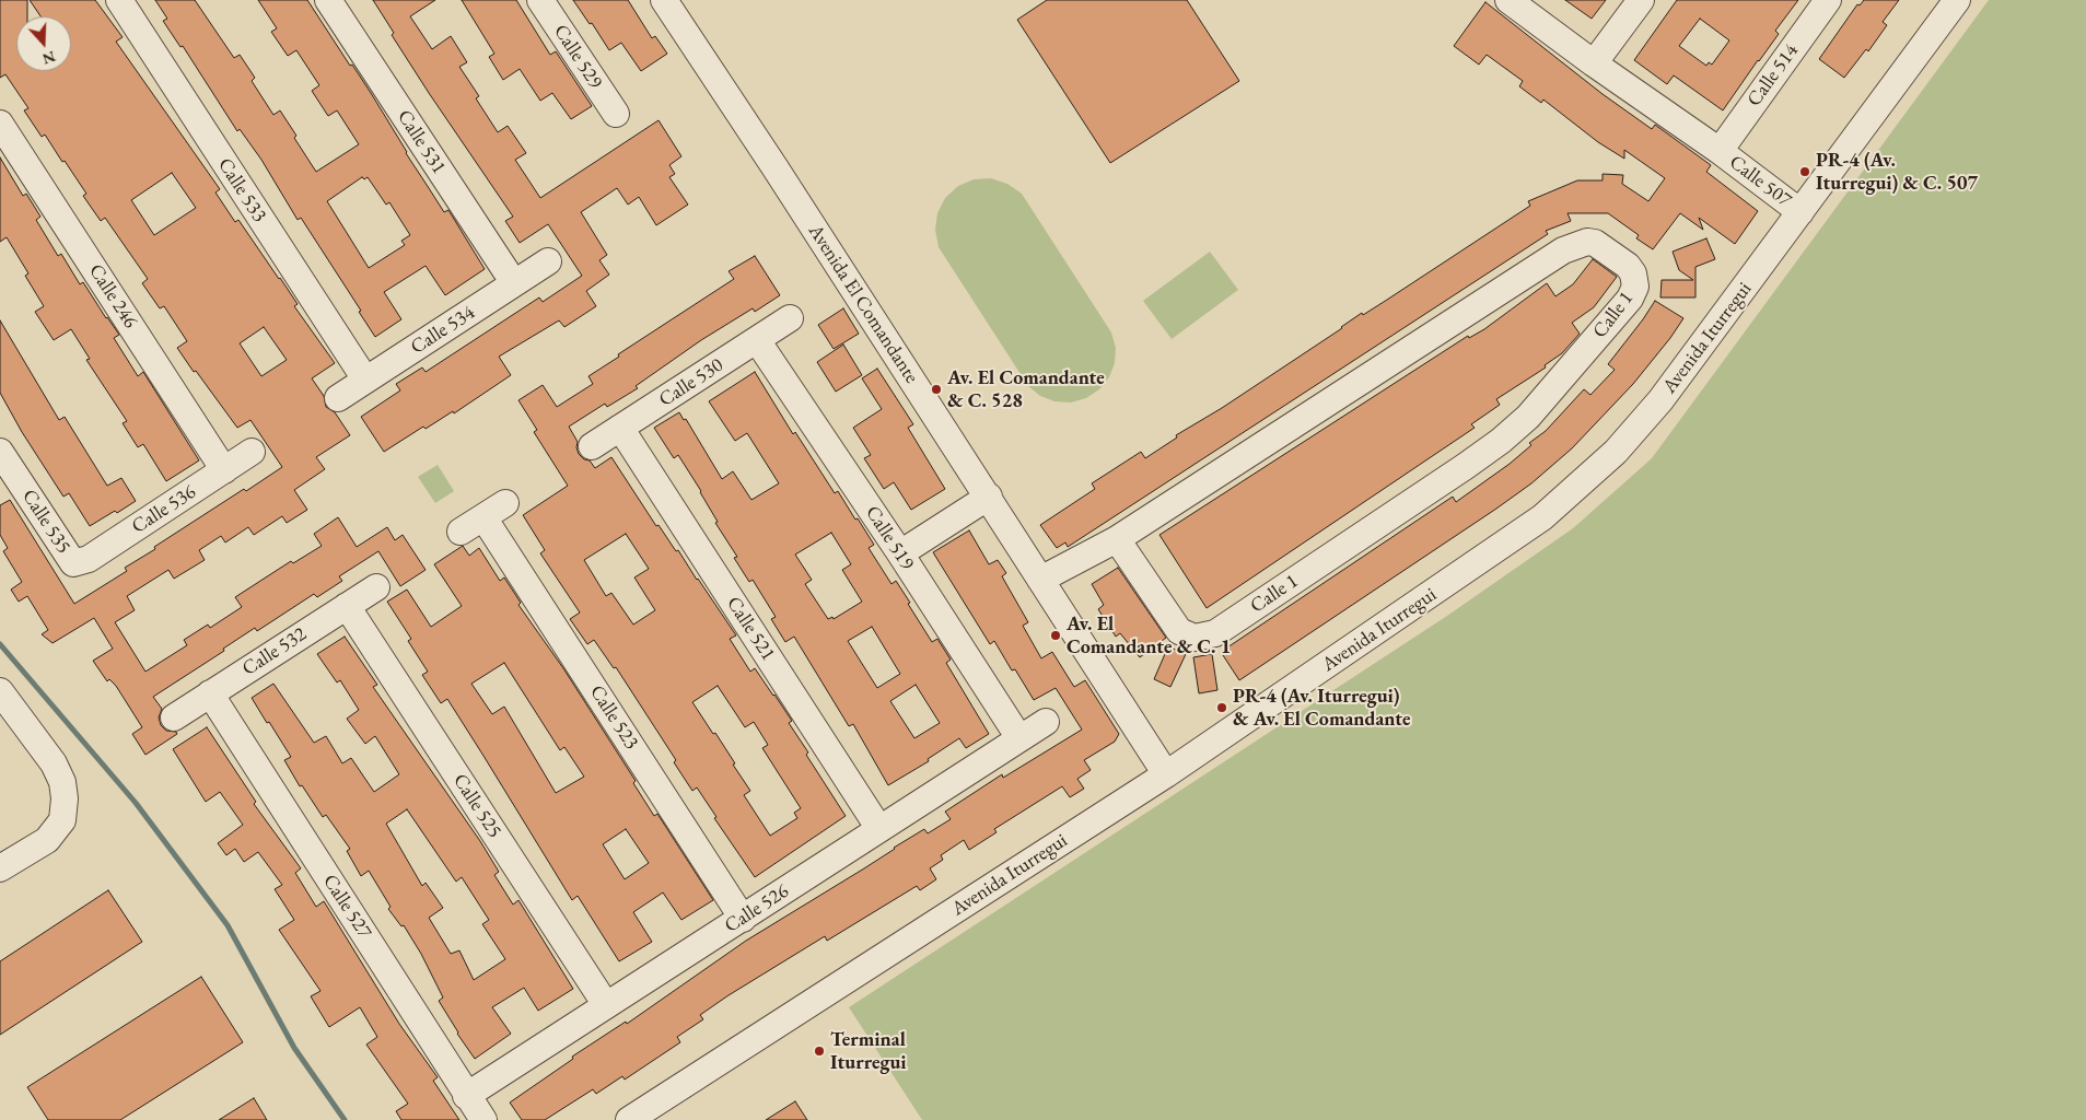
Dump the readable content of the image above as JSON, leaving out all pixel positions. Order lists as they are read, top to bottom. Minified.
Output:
{"streets":{"street":["Calle 529","Calle 514","Calle 531","Calle 507","Calle 533","Calle 246","Avenida El Comandante","Calle 1","Calle 534","Avenida Iturregui","Calle 530","Calle 536","Calle 535","Calle 519","Calle 521","Calle 532","Calle 523","Calle 525","Calle 527","Calle 526"]},"crossings":[["Calle 514","Calle 507"],["Calle 531","Calle 534"],["Calle 507","Avenida Iturregui"],["Calle 533","Calle 534"],["Calle 246","Calle 536"],["Avenida El Comandante","Calle 1"],["Avenida El Comandante","Avenida Iturregui"],["Calle 530","Calle 519"],["Calle 530","Calle 521"],["Calle 536","Calle 535"],["Calle 519","Calle 526"],["Calle 521","Calle 526"],["Calle 532","Calle 525"],["Calle 532","Calle 527"],["Calle 523","Calle 526"],["Calle 525","Calle 526"],["Calle 527","Calle 526"]],"places":["PR-4 (Av. Iturregui) & C. 507","Av. El Comandante & C. 528","Av. El Comandante & C. 1","PR-4 (Av. Iturregui) & Av. El Comandante","Terminal Iturregui"],"north":"bottom"}
